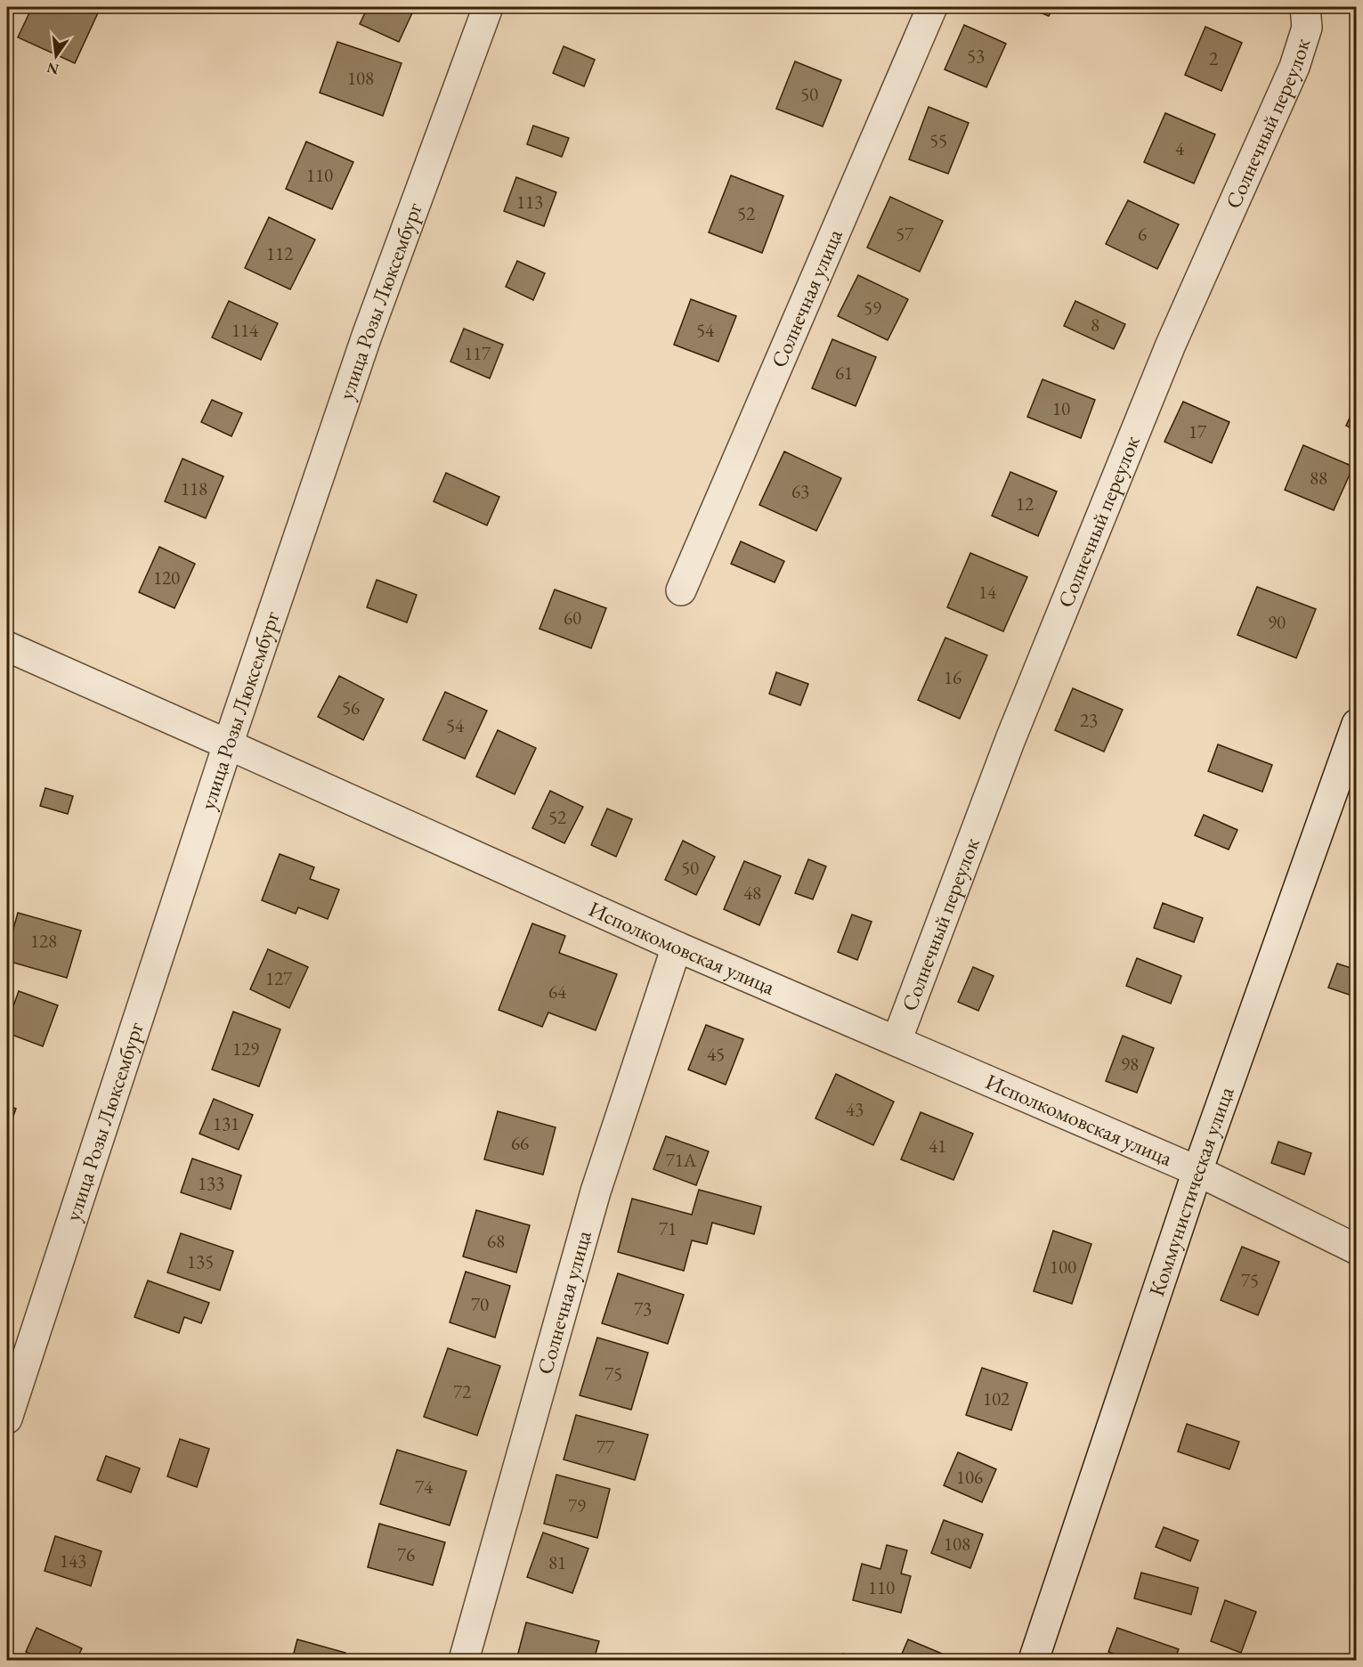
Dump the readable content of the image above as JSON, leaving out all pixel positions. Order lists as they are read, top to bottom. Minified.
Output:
{"streets":{"street":["Солнечный переулок","Солнечная улица","улица Розы Люксембург","Исполкомовская улица","Коммунистическая улица"]},"crossings":[["Солнечный переулок","Исполкомовская улица"],["Солнечная улица","Исполкомовская улица"],["улица Розы Люксембург","Исполкомовская улица"],["Исполкомовская улица","Коммунистическая улица"]],"house_numbers":["53","2","108","50","55","4","110","113","52","57","6","112","59","8","114","54","117","61","10","17","88","118","63","12","120","14","60","90","16","56","23","54","52","50","48","128","127","64","129","45","98","43","131","66","41","71А","133","71","68","135","100","75","70","73","75","72","102","77","106","74","79","108","76","143","81","110"],"north":"bottom"}
